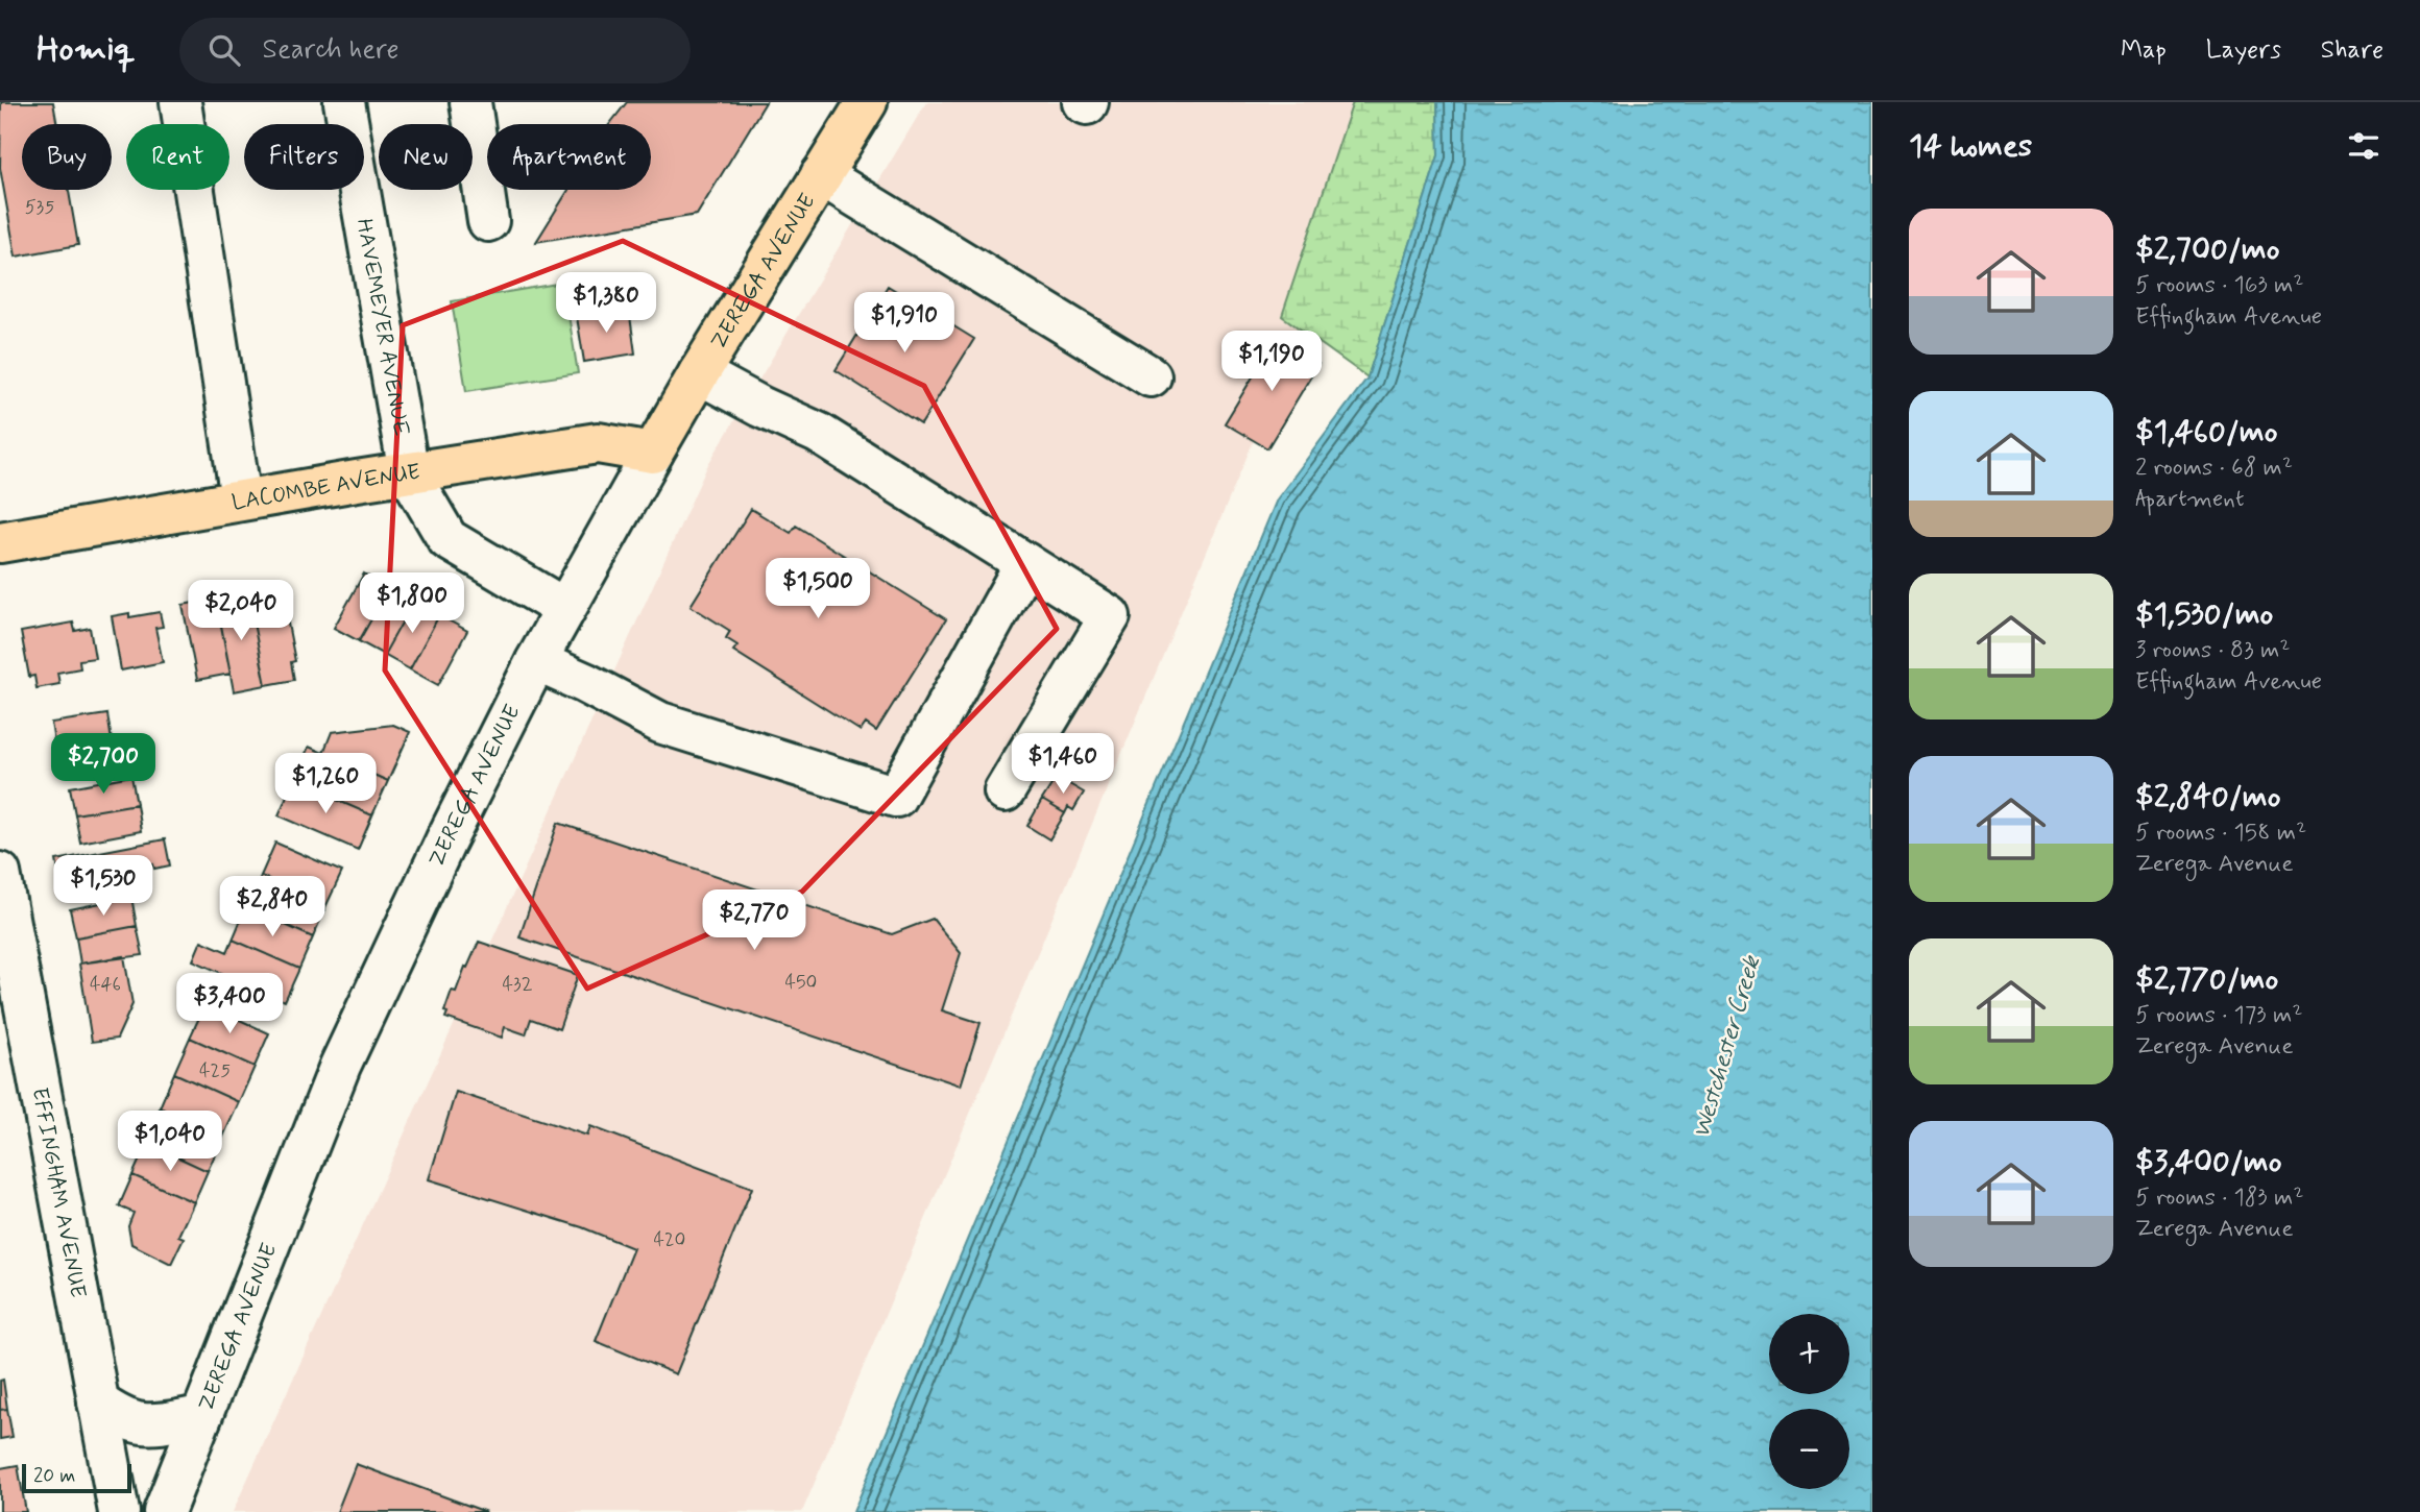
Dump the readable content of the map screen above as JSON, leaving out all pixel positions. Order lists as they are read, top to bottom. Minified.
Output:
{"streets":{"main road":["ZEREGA AVENUE","LACOMBE AVENUE"],"street":["HAVEMEYER AVENUE","EFFINGHAM AVENUE"]},"crossings":[["ZEREGA AVENUE","HAVEMEYER AVENUE"],["ZEREGA AVENUE","LACOMBE AVENUE"],["HAVEMEYER AVENUE","LACOMBE AVENUE"]],"water":["Westchester Creek"],"house_numbers":["535","450","446","432","425","420"],"scale_bar":"20 m","page":{"header":"Homiq","search":"Search here","nav":["Map","Layers","Share"],"heading":"14 homes","chip":["Buy","Rent","Filters","New","Apartment"],"list":[{"name":"$2,700/mo","note":"5 rooms · 163 m² · Effingham Avenue"},{"name":"$1,460/mo","note":"2 rooms · 68 m² · Apartment"},{"name":"$1,530/mo","note":"3 rooms · 83 m² · Effingham Avenue"},{"name":"$2,840/mo","note":"5 rooms · 158 m² · Zerega Avenue"},{"name":"$2,770/mo","note":"5 rooms · 173 m² · Zerega Avenue"},{"name":"$3,400/mo","note":"5 rooms · 183 m² · Zerega Avenue"}],"price":["$1,380","$1,910","$1,190","$1,500","$1,800","$2,040","$2,700","$1,460","$1,260","$1,530","$2,840","$2,770","$3,400","$1,040"],"map_buttons":["+","−"],"scale":"20 m"}}
